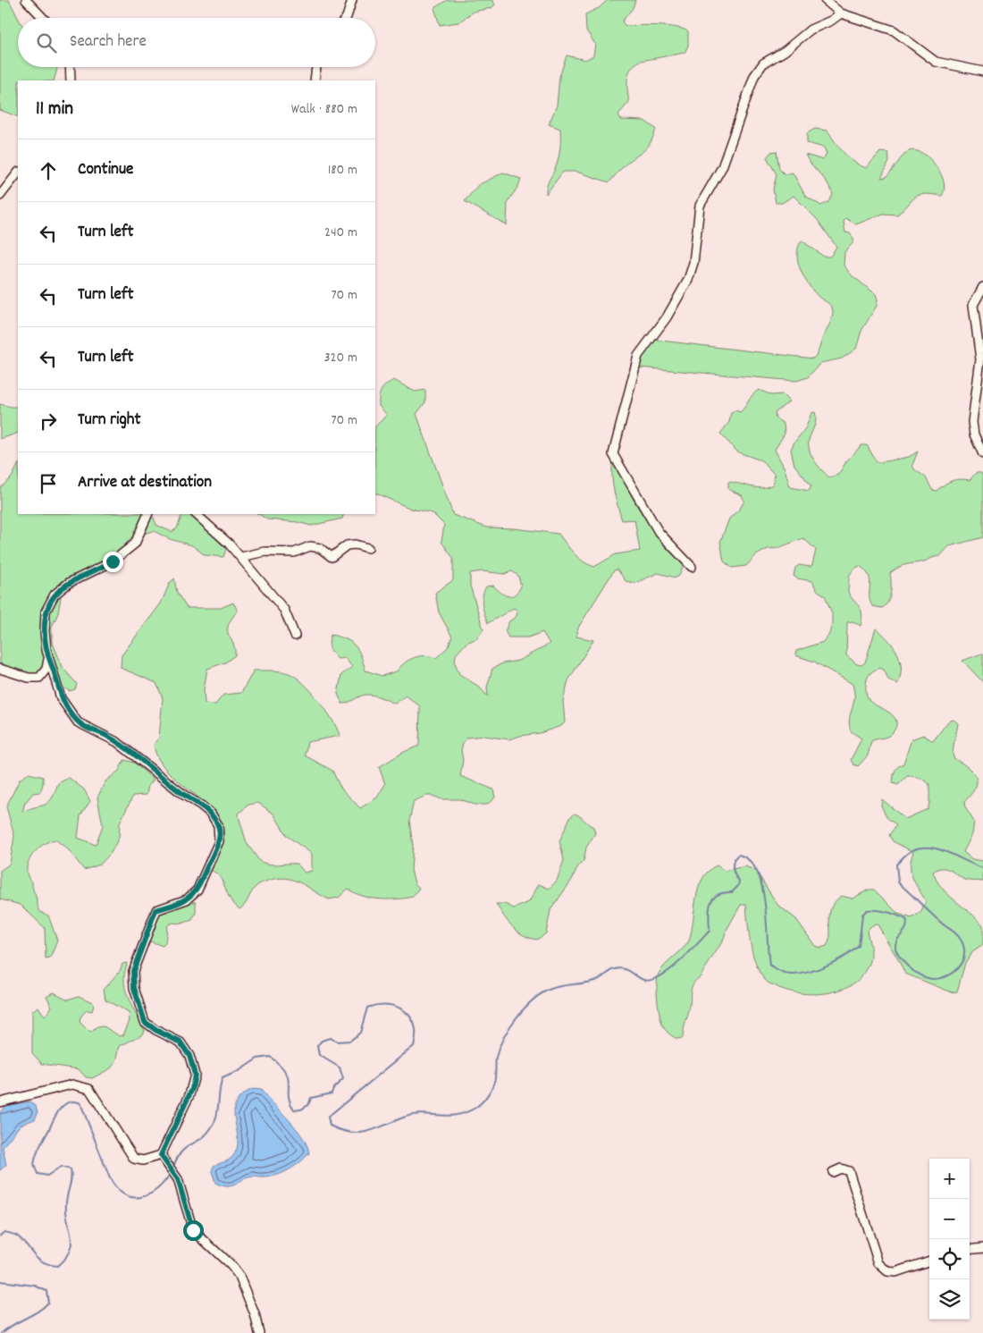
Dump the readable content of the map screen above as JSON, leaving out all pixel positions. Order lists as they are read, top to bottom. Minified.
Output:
{"page":{"search":"Search here","heading":["11 min","Walk · 880 m"],"list":[["Continue","180 m"],["Turn left","240 m"],["Turn left","70 m"],["Turn left","320 m"],["Turn right","70 m"],"Arrive at destination"],"map_buttons":["+","−"]}}
